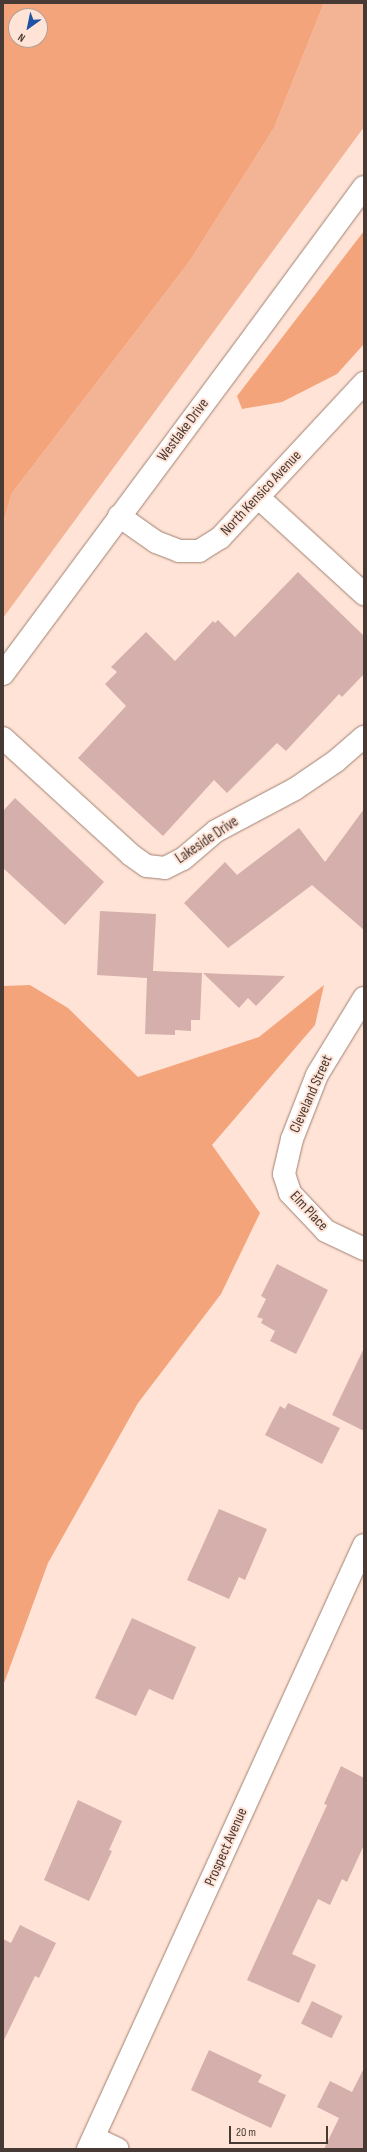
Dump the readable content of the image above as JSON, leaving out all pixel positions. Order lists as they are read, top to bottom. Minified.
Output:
{"streets":{"street":["Westlake Drive","North Kensico Avenue","Lakeside Drive","Cleveland Street","Elm Place","Prospect Avenue"]},"crossings":[["Westlake Drive","North Kensico Avenue"],["Cleveland Street","Elm Place"]],"scale_bar":"20 m","north":"bottom left"}
